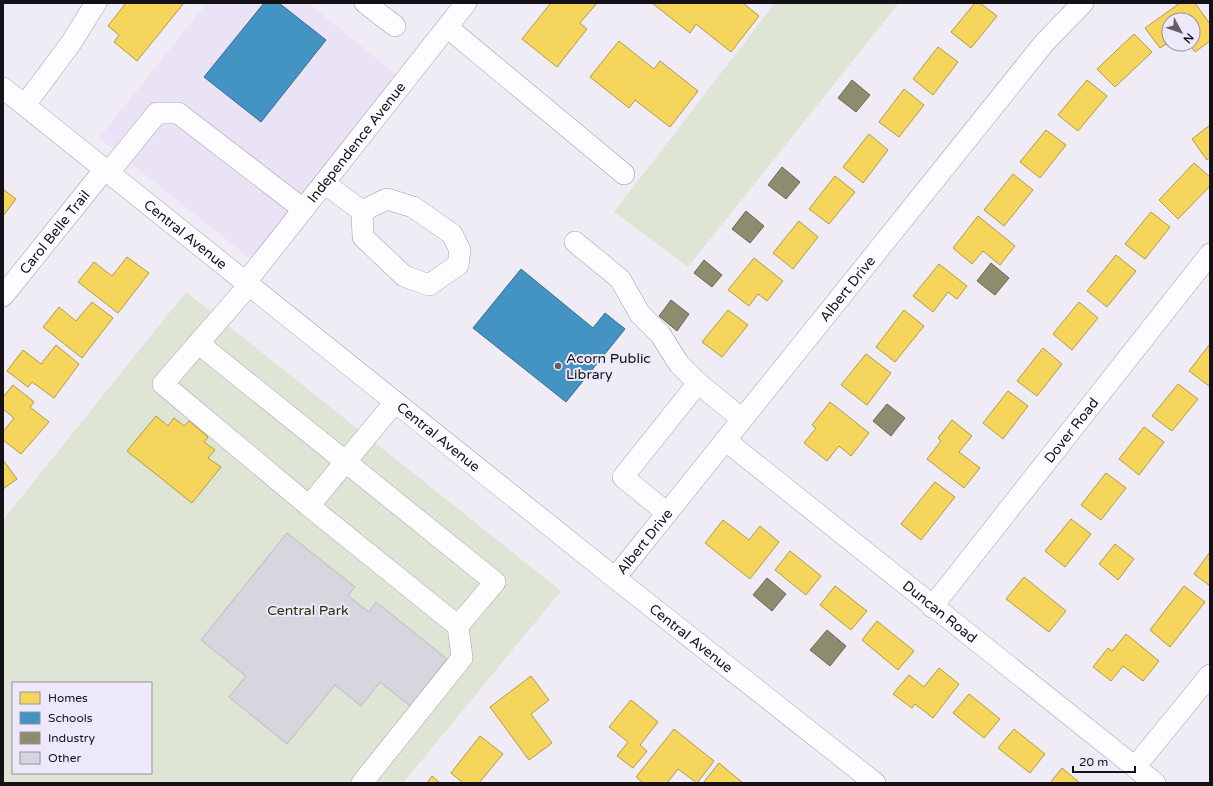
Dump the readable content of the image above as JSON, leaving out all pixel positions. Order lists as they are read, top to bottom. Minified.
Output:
{"streets":{"street":["Independence Avenue","Carol Belle Trail","Central Avenue","Albert Drive","Dover Road","Duncan Road"]},"crossings":[["Independence Avenue","Carol Belle Trail"],["Independence Avenue","Central Avenue"],["Carol Belle Trail","Central Avenue"],["Central Avenue","Albert Drive"],["Albert Drive","Duncan Road"],["Dover Road","Duncan Road"]],"parks":["Central Park"],"places":["Acorn Public Library"],"legend":["Homes","Schools","Industry","Other"],"scale_bar":"20 m","north":"bottom right"}
